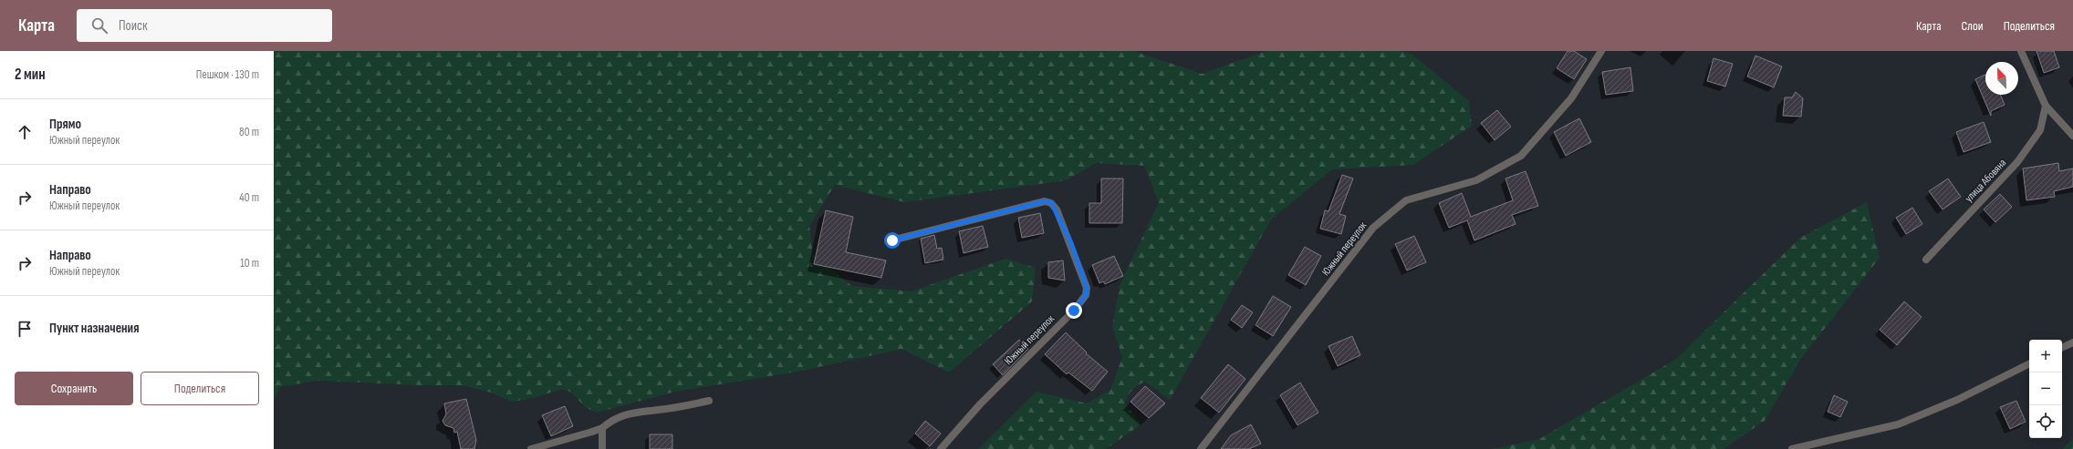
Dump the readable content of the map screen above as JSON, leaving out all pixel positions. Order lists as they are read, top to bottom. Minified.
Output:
{"streets":{"street":["улица Абовяна","Южный переулок"]},"north":"top left","page":{"header":"Карта","search":"Поиск","nav":["Карта","Слои","Поделиться"],"heading":["2 мин","Пешком · 130 m"],"list":[["Прямо","Южный переулок","80 m"],["Направо","Южный переулок","40 m"],["Направо","Южный переулок","10 m"],"Пункт назначения"],"map_buttons":["+","−"],"buttons":["Сохранить","Поделиться"]}}
